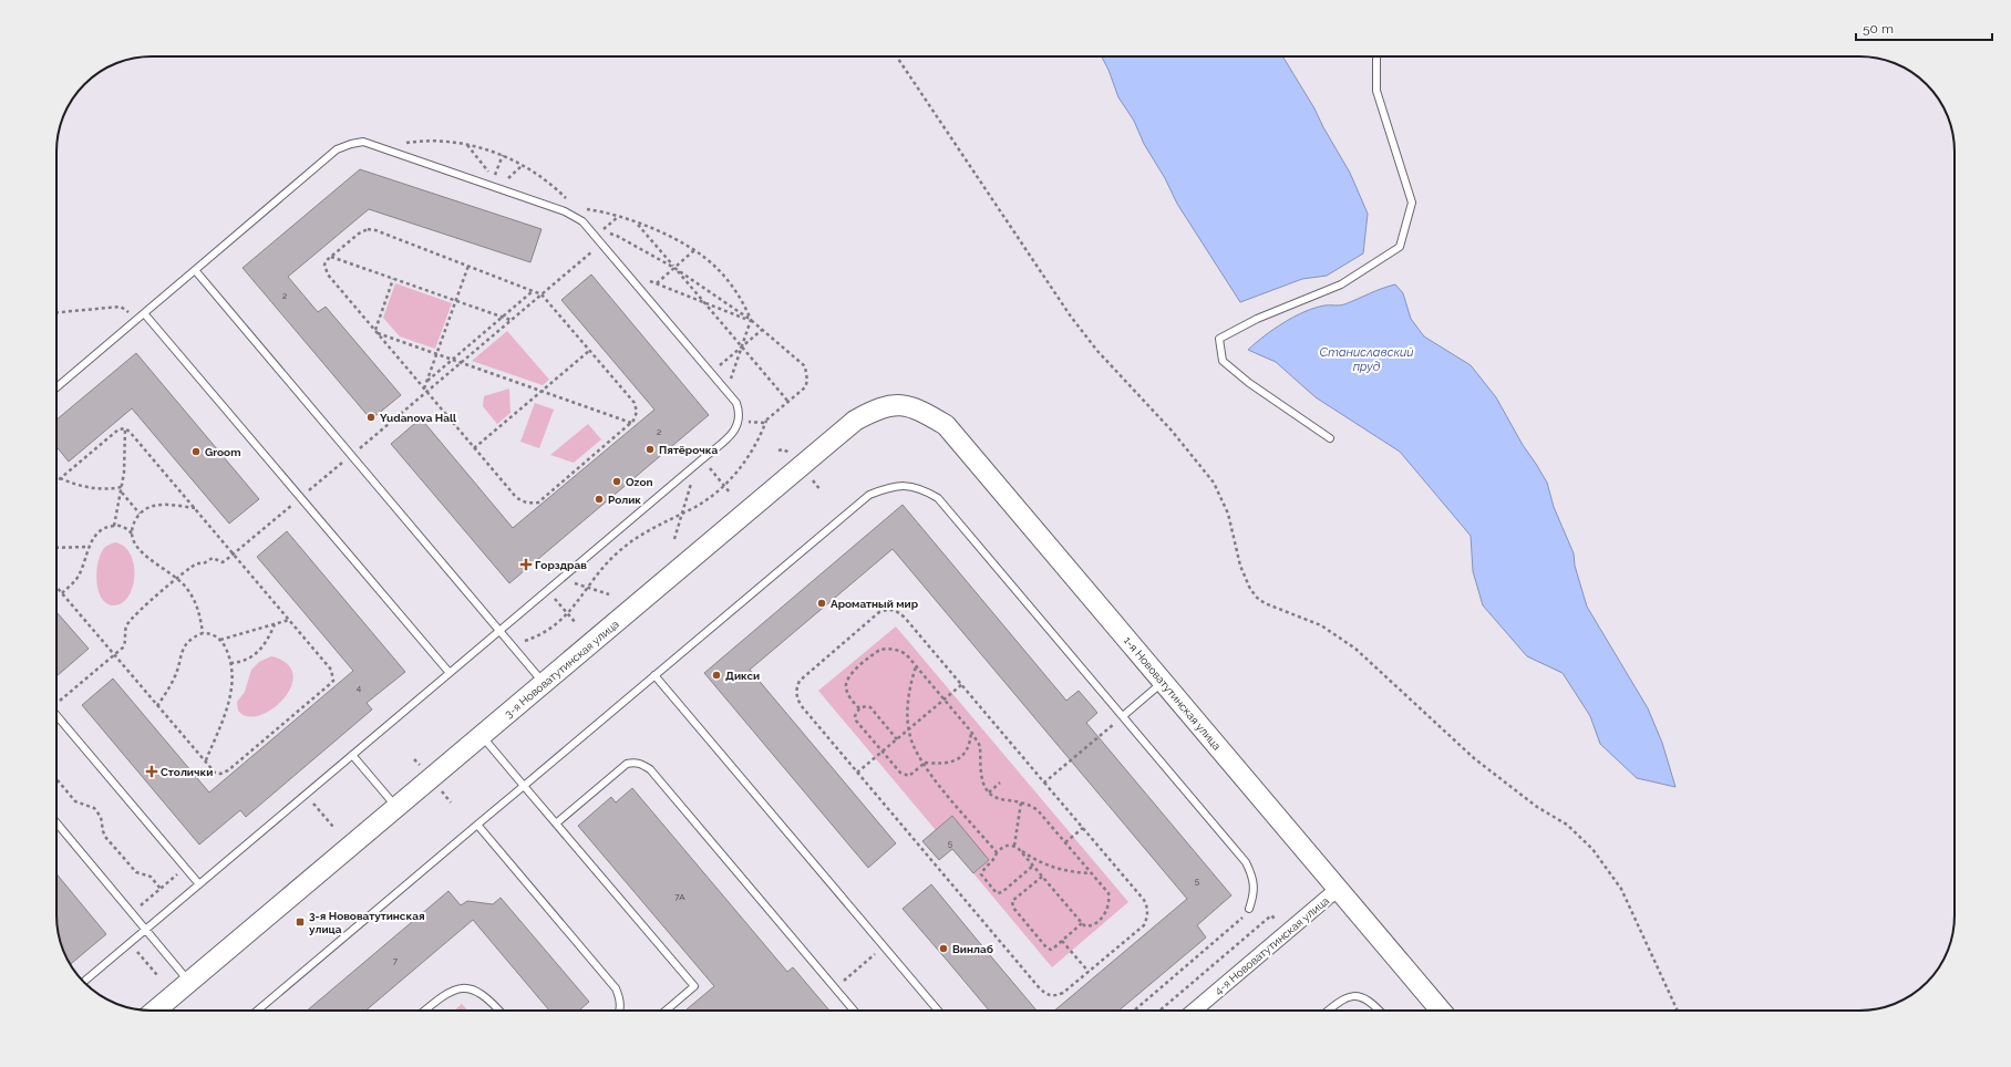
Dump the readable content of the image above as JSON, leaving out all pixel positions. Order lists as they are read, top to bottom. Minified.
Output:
{"streets":{"street":["3-я Нововатутинская улица","1-я Нововатутинская улица","4-я Нововатутинская улица"]},"crossings":[["3-я Нововатутинская улица","1-я Нововатутинская улица"],["1-я Нововатутинская улица","4-я Нововатутинская улица"]],"water":["Станиславский пруд"],"places":{"other":["Yudanova Hall","Пятёрочка","Groom","Ozon","Ролик","Ароматный мир","Дикси","Винлаб"],"health":["Горздрав","Столички"],"transit":["3-я Нововатутинская улица"]},"house_numbers":["2","2","4","5","5","7А","7"],"scale_bar":"50 m"}
